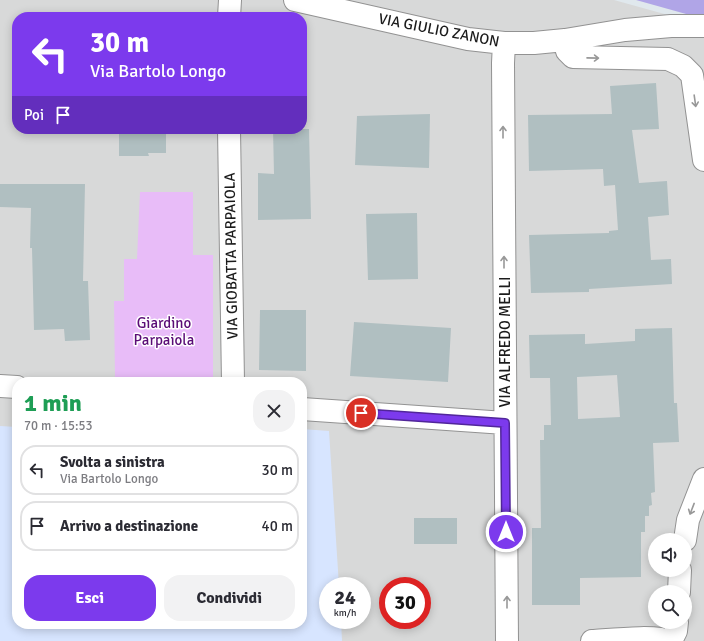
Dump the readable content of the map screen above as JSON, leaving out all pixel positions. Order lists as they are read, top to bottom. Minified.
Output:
{"streets":{"street":["VIA GIULIO ZANON","VIA GIOBATTA PARPAIOLA","VIA ALFREDO MELLI"]},"crossings":[["VIA GIULIO ZANON","VIA ALFREDO MELLI"]],"one_way":["VIA ALFREDO MELLI"],"parks":["Giardino Parpaiola"],"page":{"turn":["30 m","Via Bartolo Longo"],"then":"Poi","heading":["1 min","70 m · 15:53"],"list":[{"name":"Svolta a sinistra","note":"Via Bartolo Longo","value":"30 m"},{"name":"Arrivo a destinazione","value":"40 m"}],"buttons":["Esci","Condividi"],"speed":"24 km/h","limit":"30"}}
